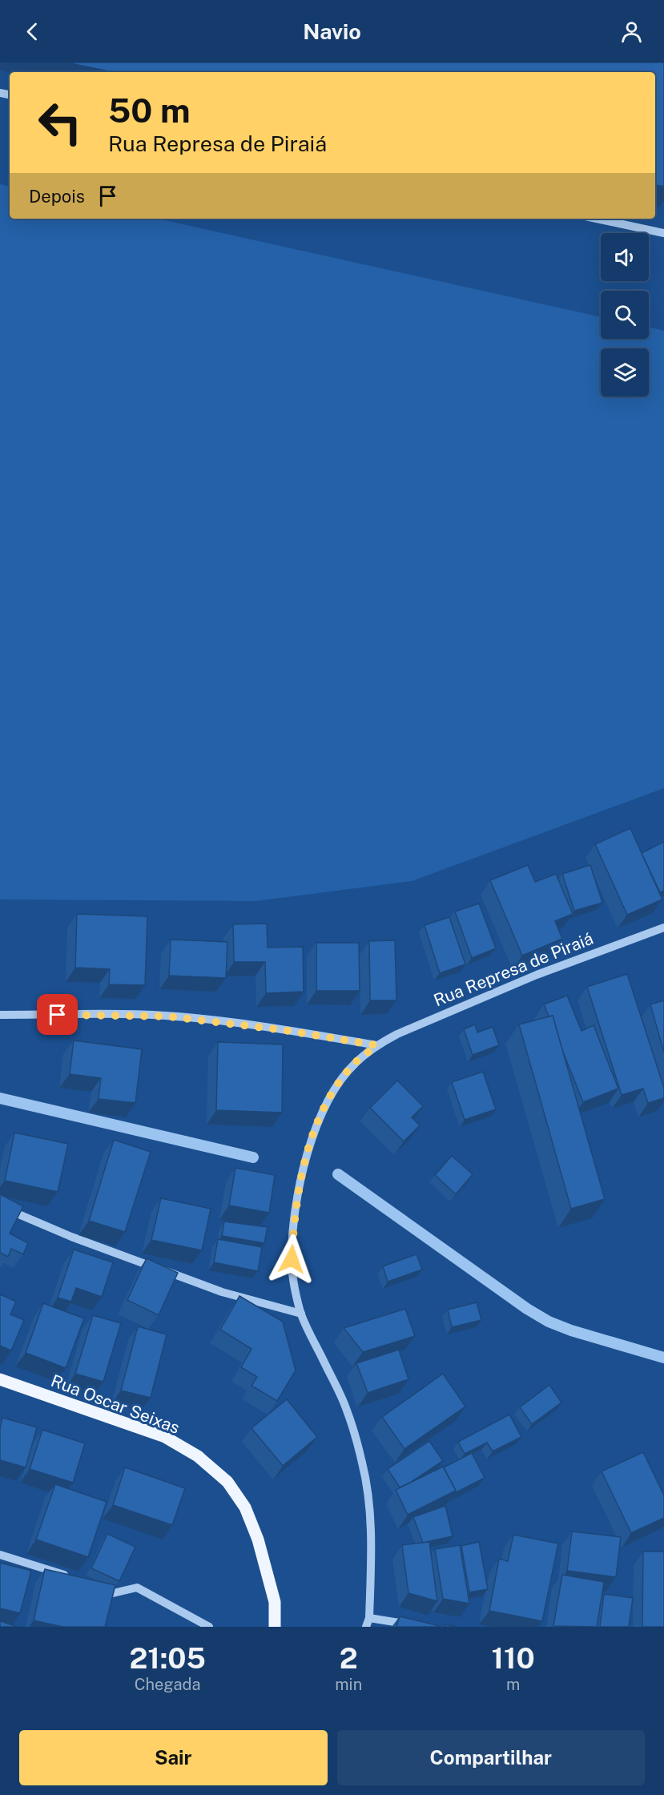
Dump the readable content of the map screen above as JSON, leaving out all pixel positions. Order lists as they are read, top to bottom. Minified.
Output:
{"streets":{"main road":["Rua Oscar Seixas"],"street":["Rua Represa de Piraiá"]},"page":{"header":"Navio","turn":["50 m","Rua Represa de Piraiá"],"then":"Depois","eta":["21:05","Chegada","2","min","110","m"],"buttons":["Sair","Compartilhar"]}}
